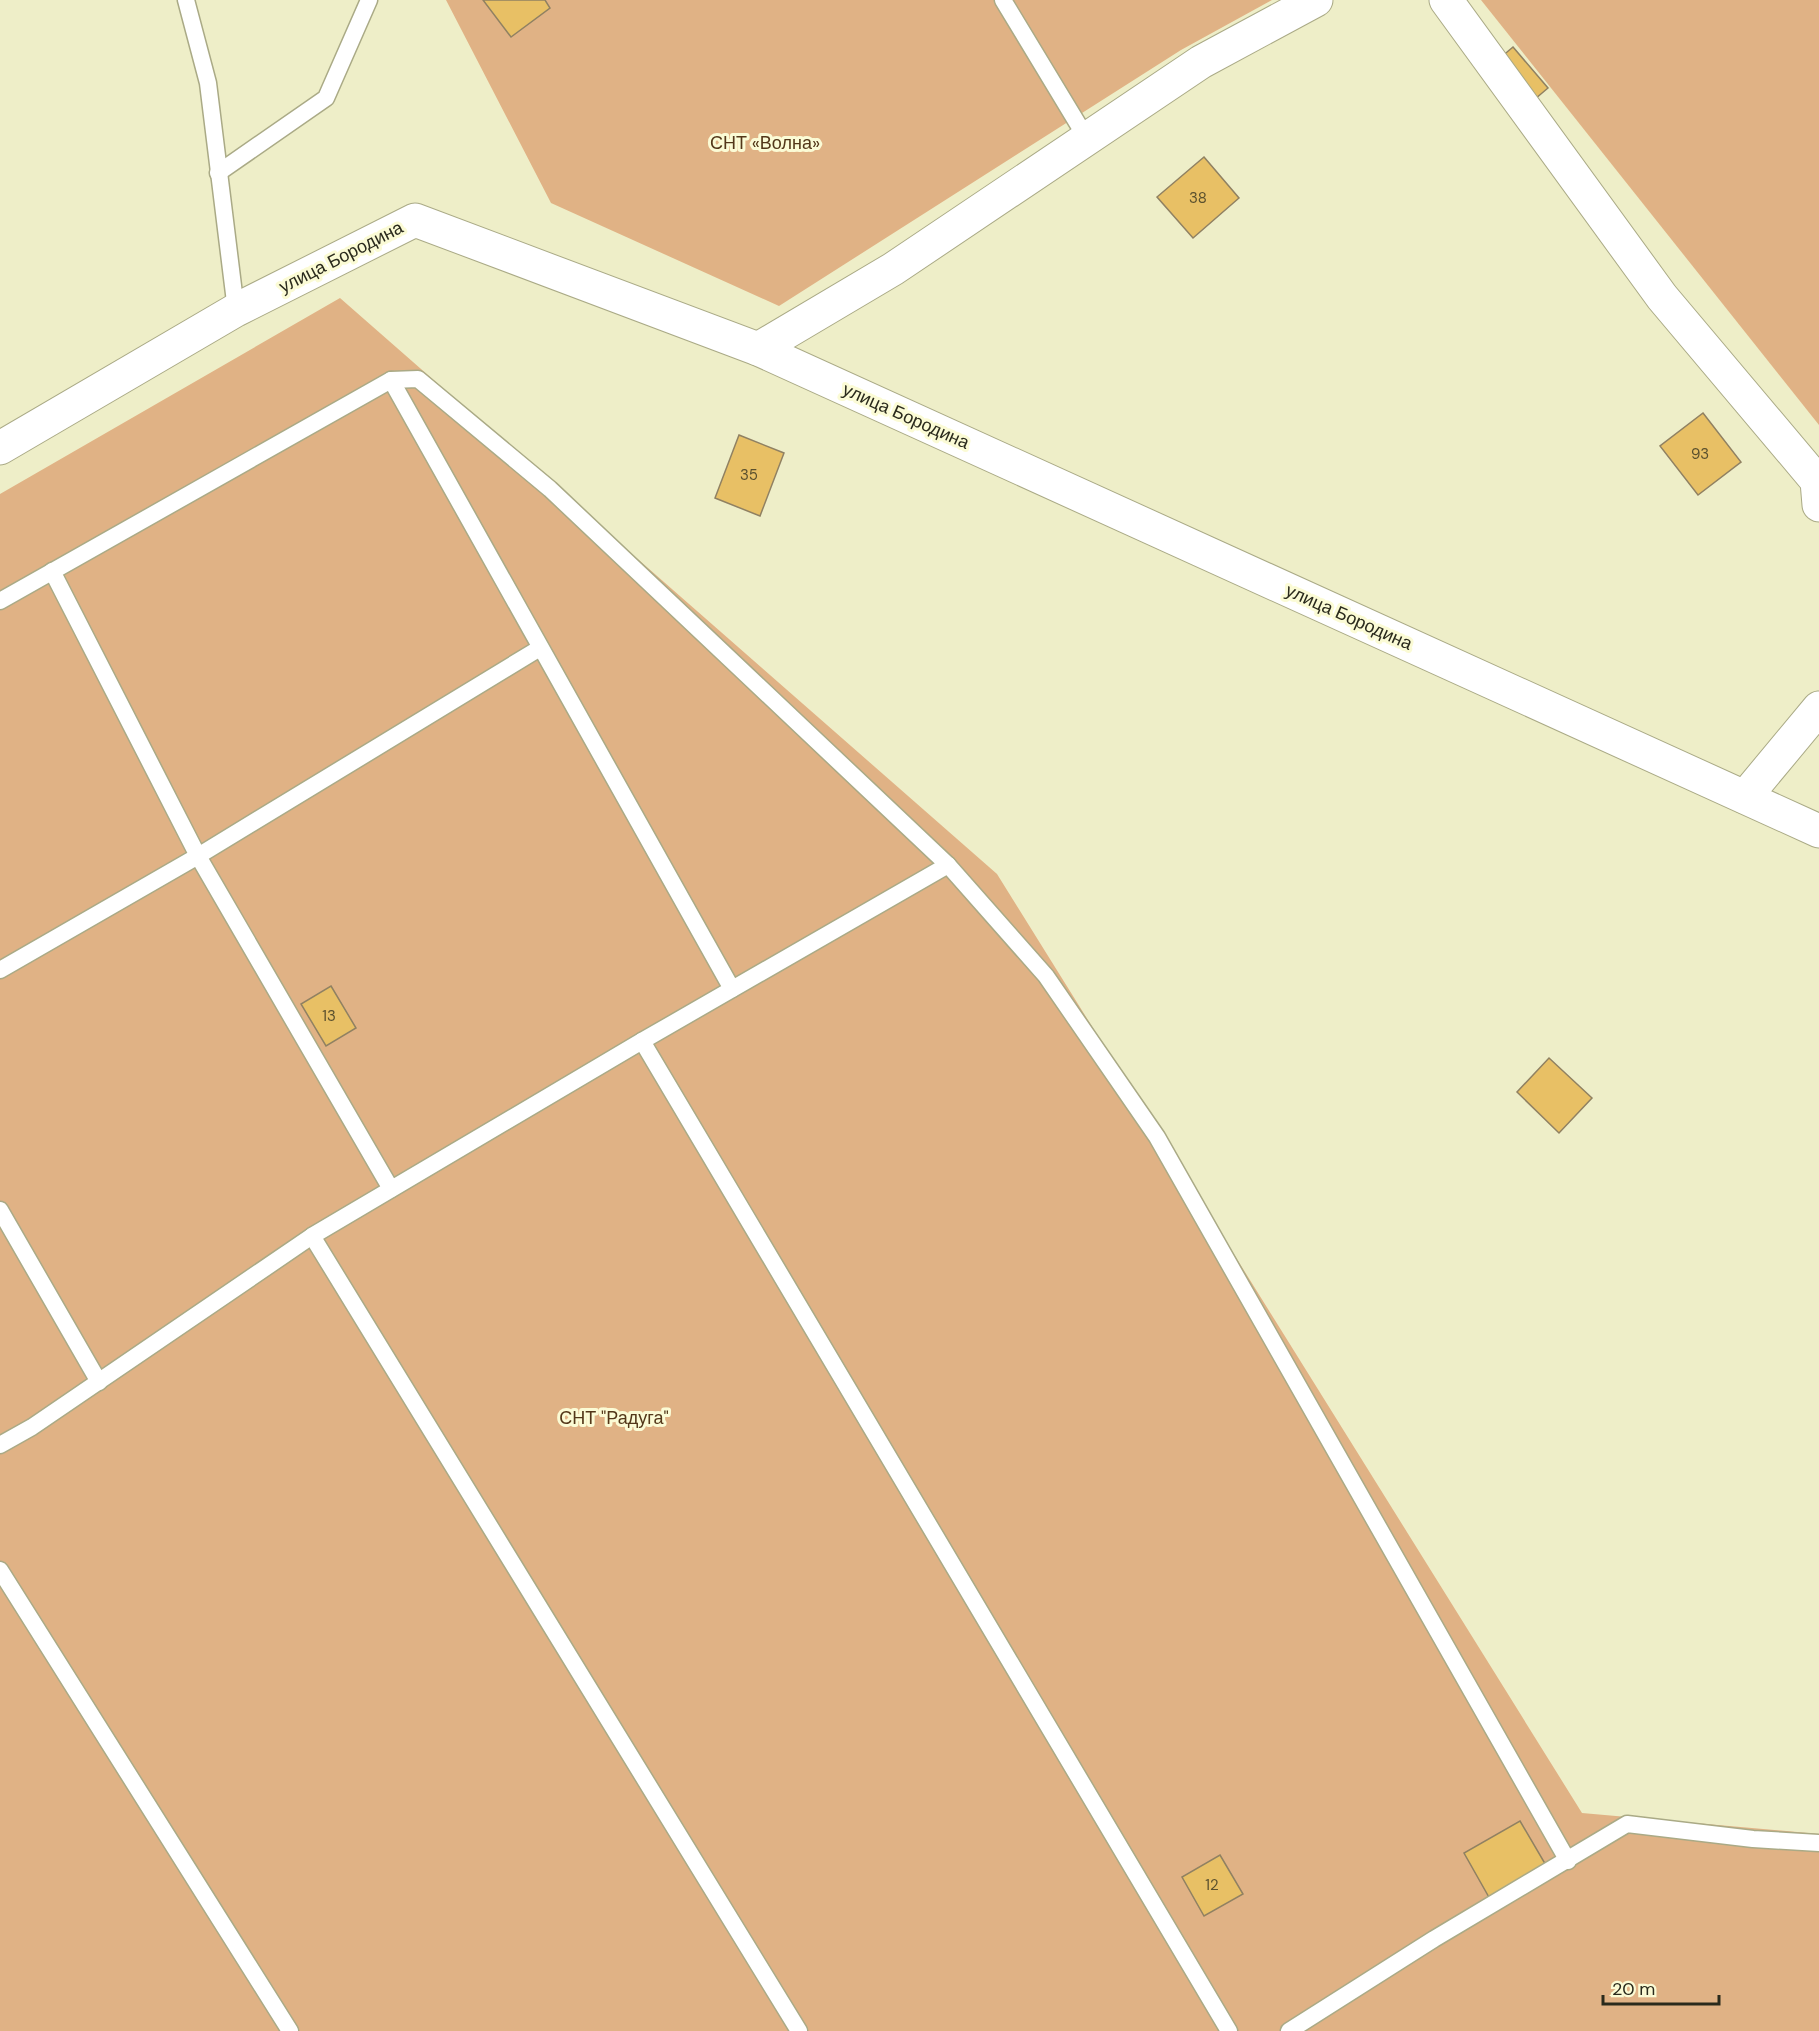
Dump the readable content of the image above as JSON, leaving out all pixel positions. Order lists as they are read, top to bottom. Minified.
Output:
{"streets":{"main road":["улица Бородина"]},"parks":["СНТ «Волна»","СНТ \"Радуга\""],"house_numbers":["38","93","35","13","12"],"scale_bar":"20 m"}
